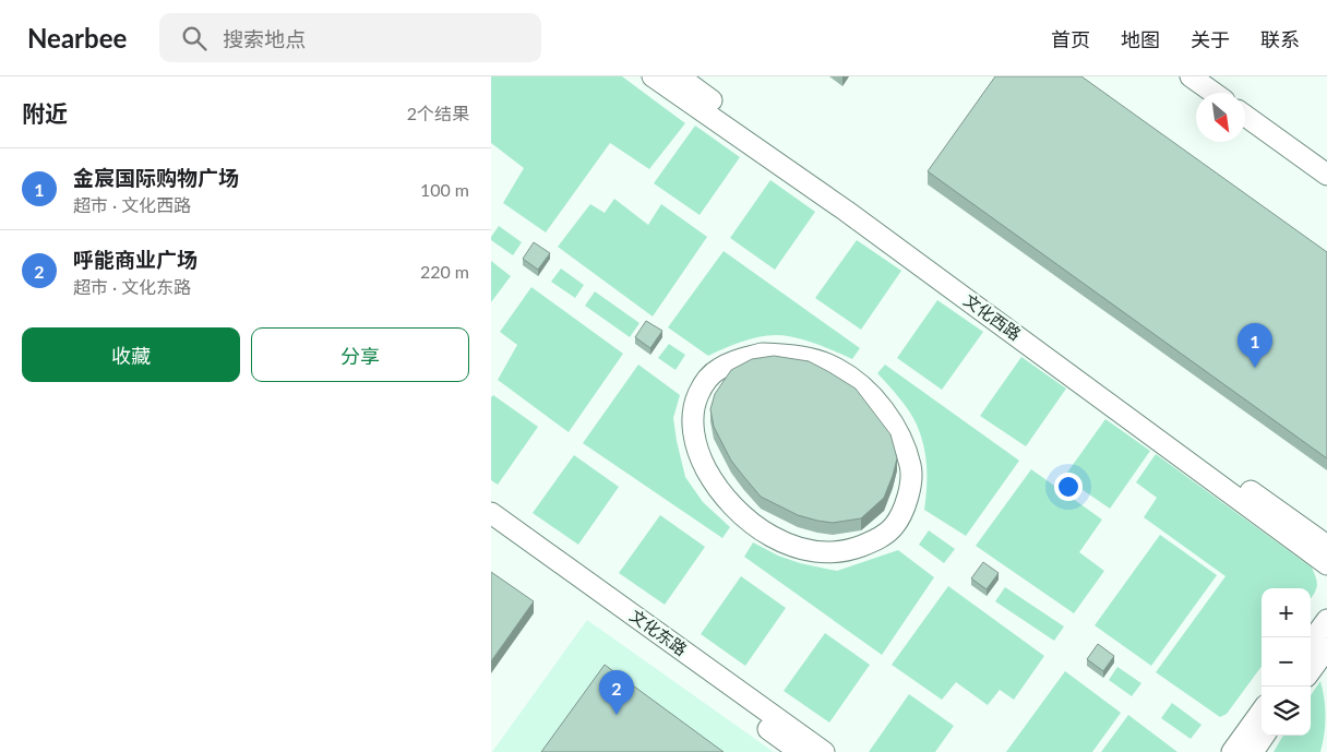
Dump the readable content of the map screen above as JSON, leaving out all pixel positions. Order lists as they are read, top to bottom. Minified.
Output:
{"streets":{"street":["文化西路","文化东路"]},"north":"bottom right","page":{"header":"Nearbee","search":"搜索地点","nav":["首页","地图","关于","联系"],"heading":["附近","2个结果"],"list":[{"mark":"1","name":"金宸国际购物广场","note":"超市 · 文化西路","value":"100 m"},{"mark":"2","name":"呼能商业广场","note":"超市 · 文化东路","value":"220 m"}],"buttons":["收藏","分享"],"pins":["1","2"],"map_buttons":["+","−"]}}
